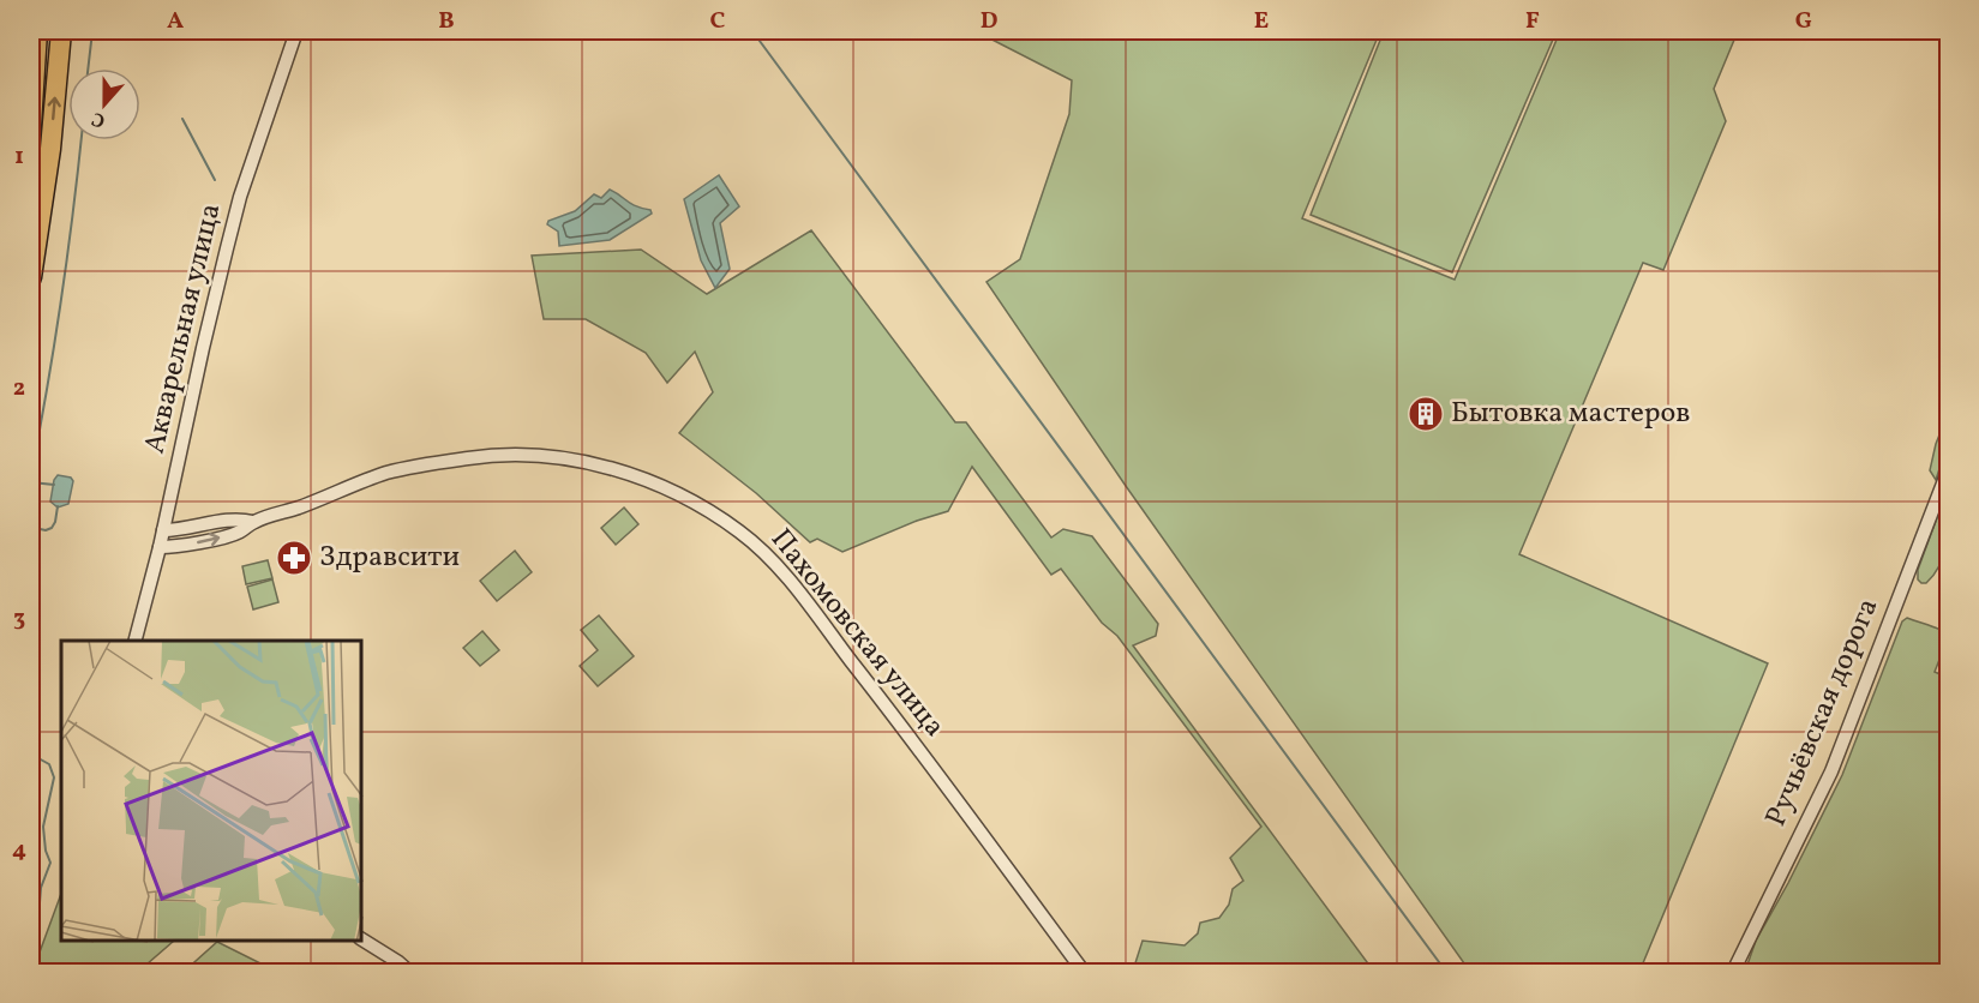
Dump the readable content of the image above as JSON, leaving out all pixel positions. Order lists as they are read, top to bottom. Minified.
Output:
{"streets":{"street":["Акварельная улица","Пахомовская улица","Ручьёвская дорога"]},"crossings":[["Акварельная улица","Пахомовская улица"]],"places":{"building":["Бытовка мастеров"],"pharmacy":["Здравсити"]},"north":"bottom","grid":{"columns":["A","B","C","D","E","F","G"],"rows":["1","2","3","4"]}}
